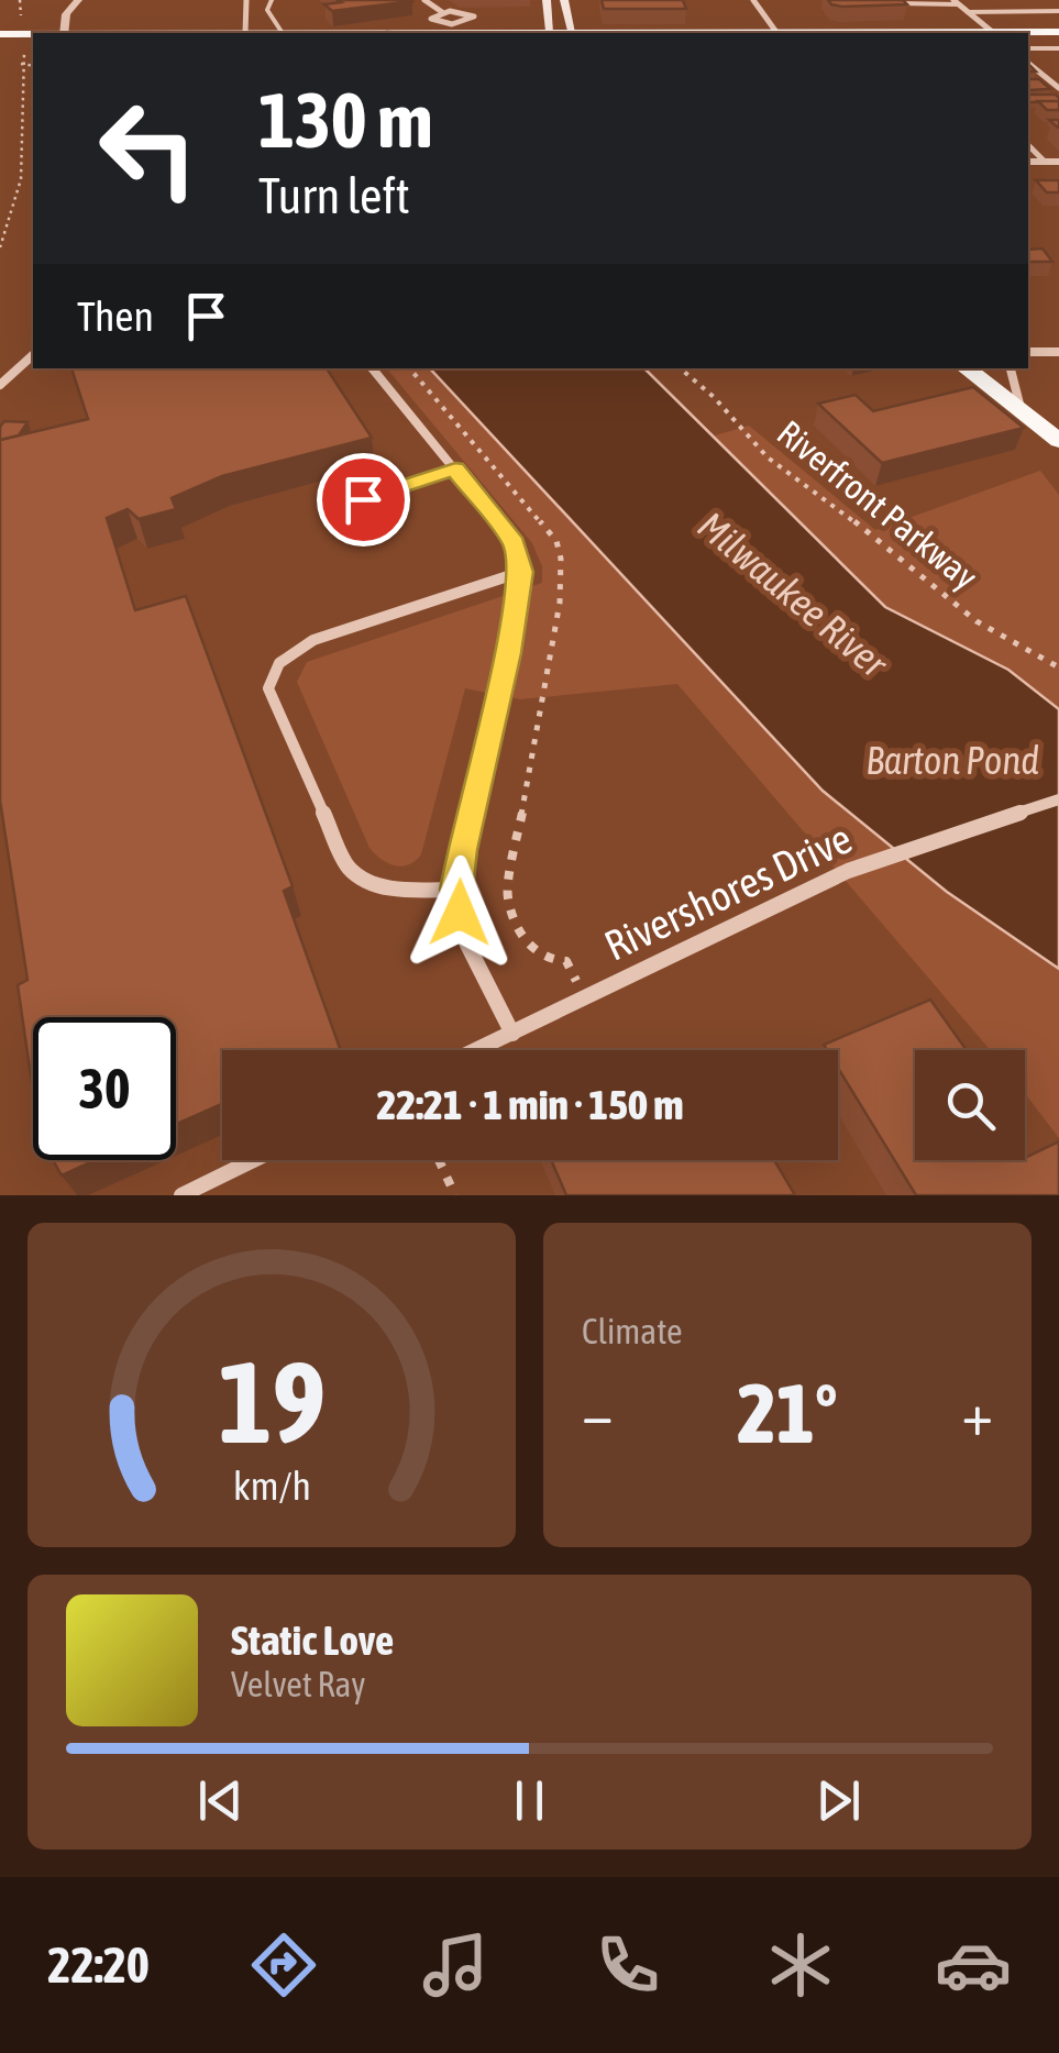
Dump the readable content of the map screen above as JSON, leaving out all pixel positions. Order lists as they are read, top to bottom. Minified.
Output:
{"streets":{"street":["Rivershores Drive"],"path":["Riverfront Parkway"]},"water":["Milwaukee River","Barton Pond"],"page":{"turn":["130 m","Turn left"],"then":"Then","limit":"30","trip":"22:21 · 1 min · 150 m","tile":"Climate","heat":["−","21°","+"],"song":["Static Love","Velvet Ray"],"tabs":"22:20","gauge":["19","km/h"]}}
